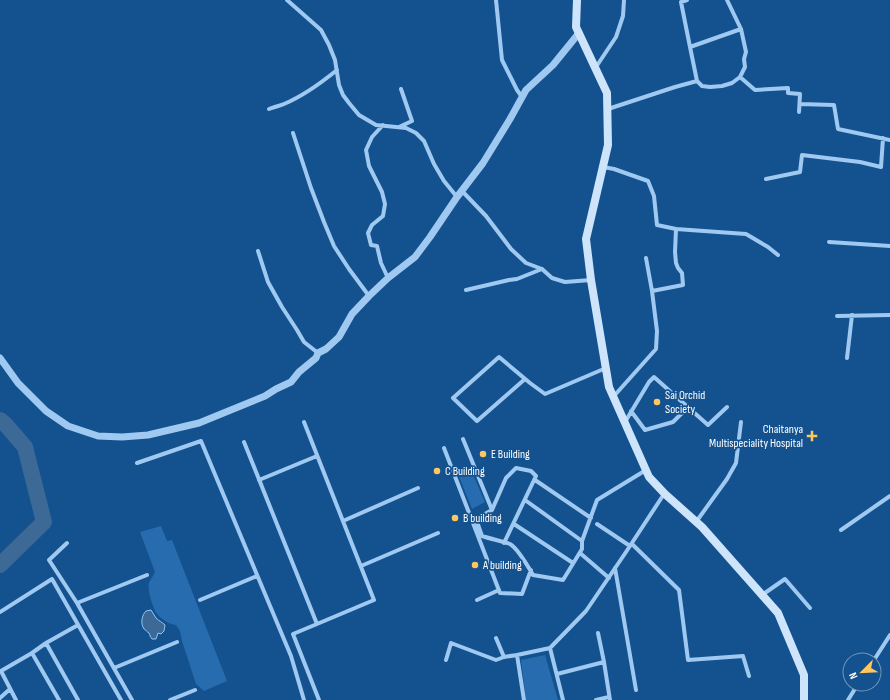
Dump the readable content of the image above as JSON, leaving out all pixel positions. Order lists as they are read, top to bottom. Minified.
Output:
{"places":{"other":["Sai Orchid Society","E Building","C Building","B building","A building"],"health":["Chaitanya Multispeciality Hospital"]},"north":"bottom left"}
